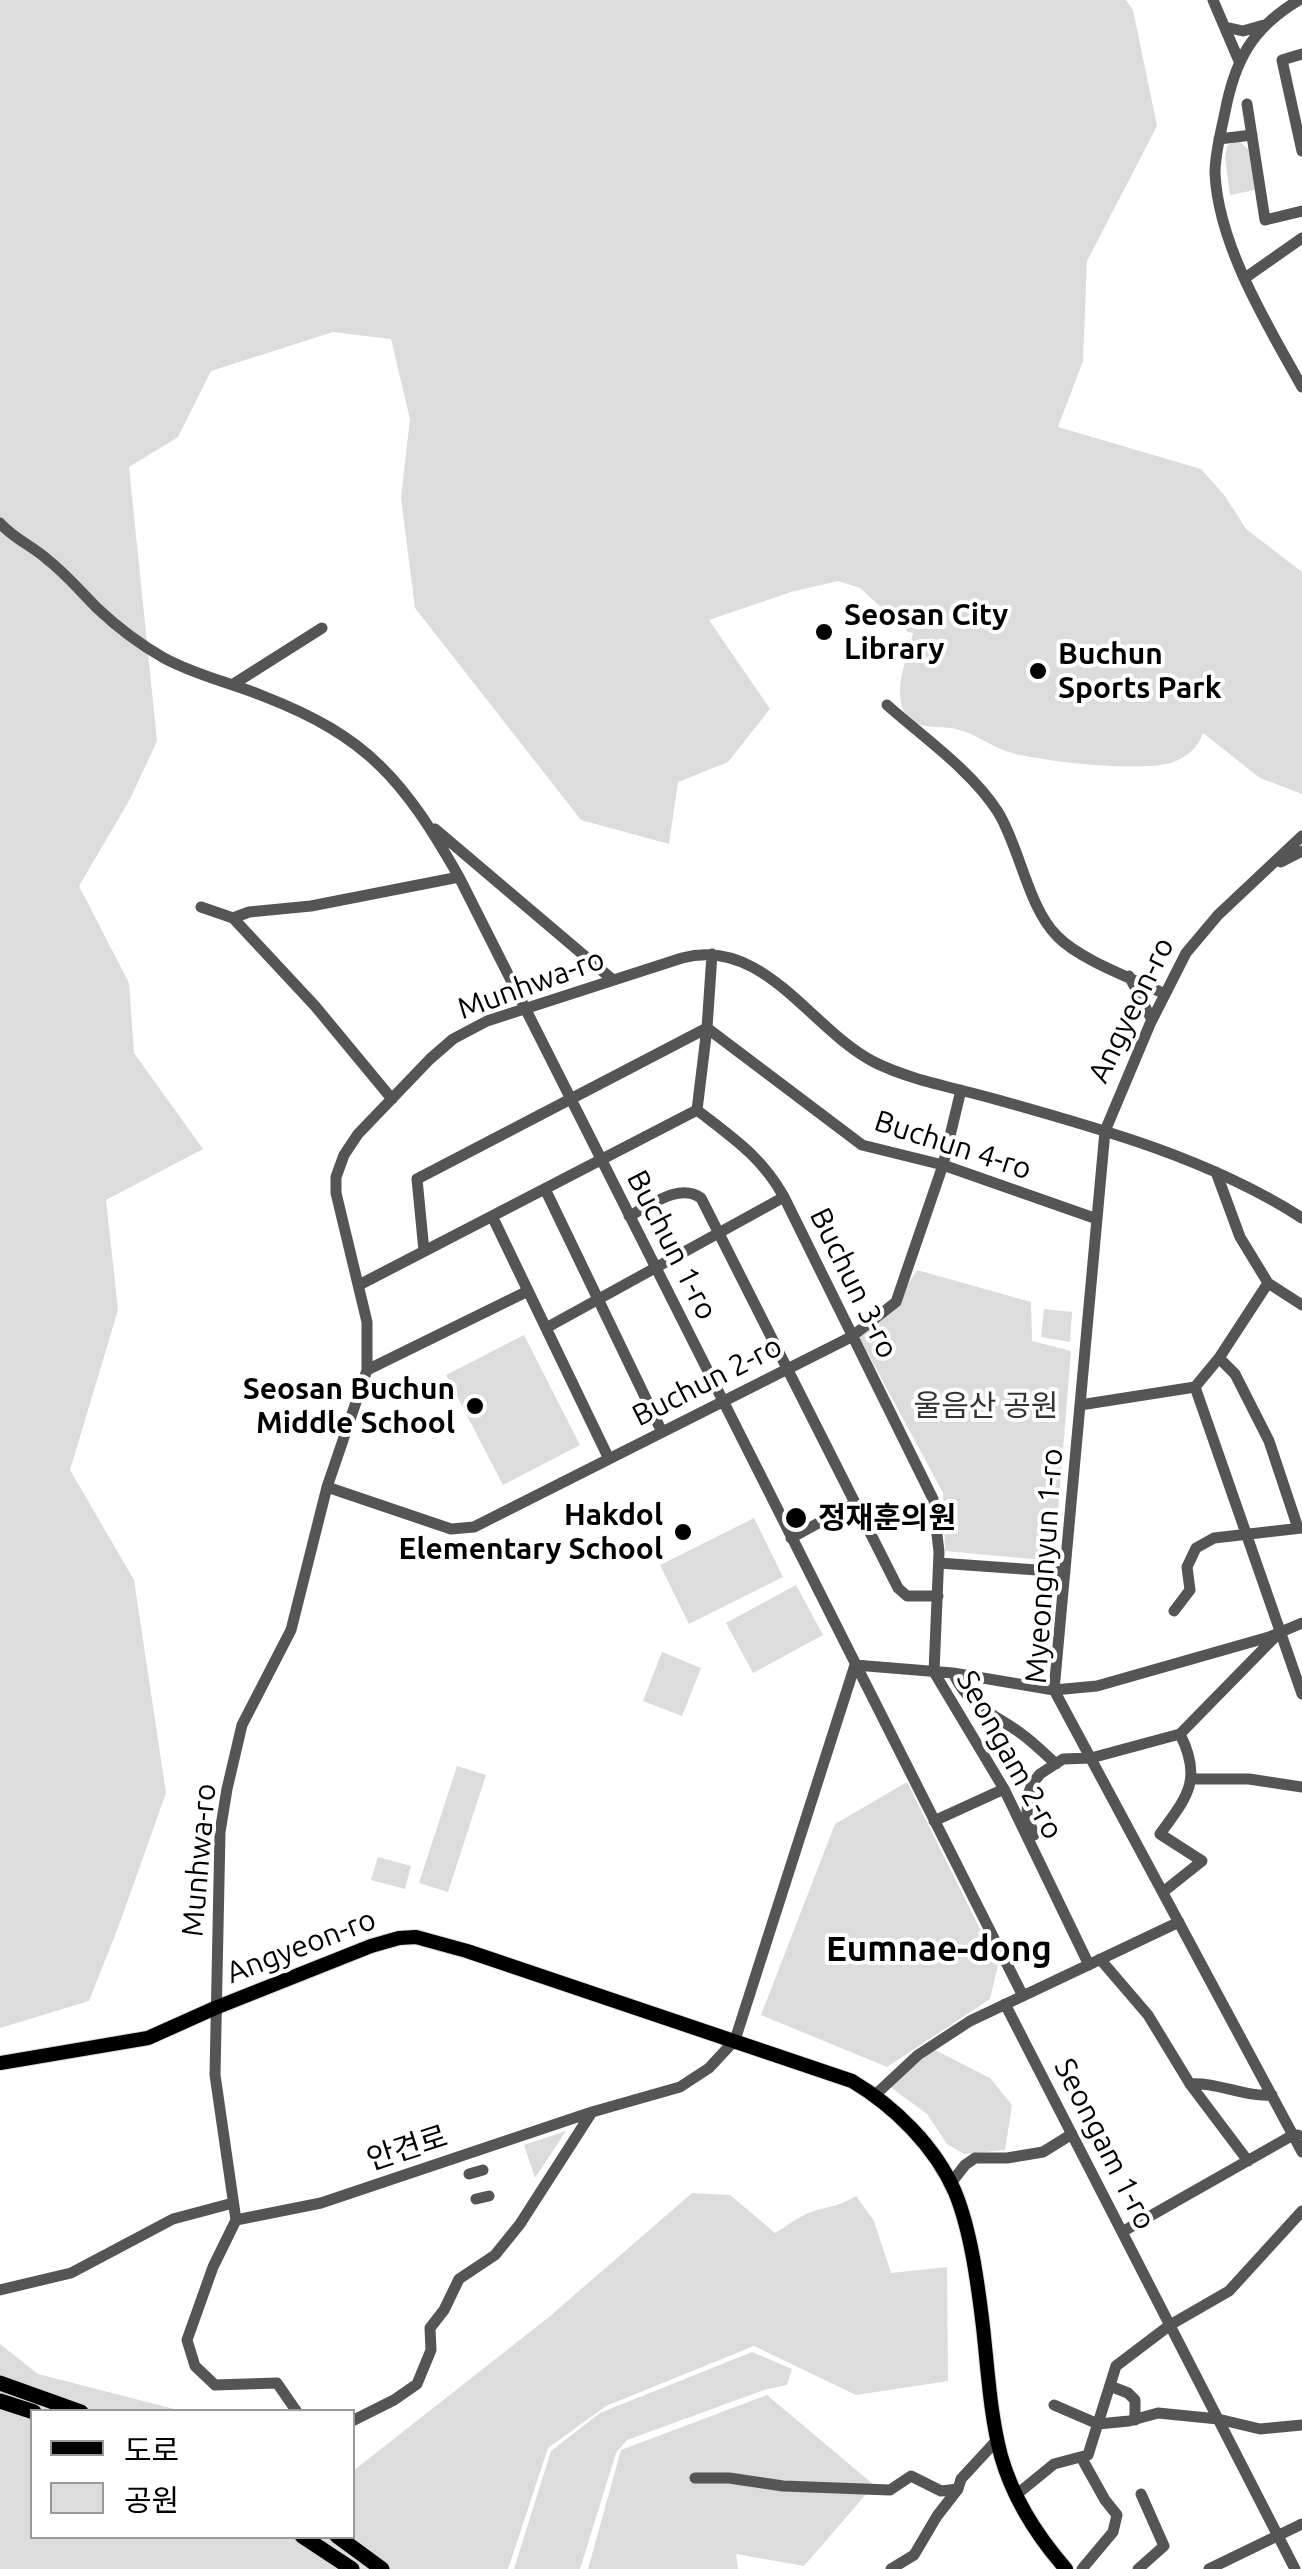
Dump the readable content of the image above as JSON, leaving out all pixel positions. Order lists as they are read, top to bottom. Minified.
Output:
{"streets":{"main road":["Angyeon-ro"],"street":["Munhwa-ro","Buchun 4-ro","Buchun 1-ro","Buchun 3-ro","Buchun 2-ro","Myeongnyun 1-ro","Seongam 2-ro","Seongam 1-ro","안견로"]},"crossings":[["Munhwa-ro","Angyeon-ro"],["Munhwa-ro","Buchun 1-ro"],["Munhwa-ro","Buchun 2-ro"],["Angyeon-ro","Myeongnyun 1-ro"],["Buchun 4-ro","Buchun 2-ro"],["Buchun 4-ro","Myeongnyun 1-ro"],["Buchun 1-ro","Buchun 2-ro"],["Buchun 3-ro","Buchun 2-ro"],["Buchun 3-ro","Seongam 2-ro"],["Myeongnyun 1-ro","Seongam 2-ro"]],"districts":["Eumnae-dong"],"parks":["울음산 공원"],"places":["Seosan City Library","Buchun Sports Park","Seosan Buchun Middle School","정재훈의원","Hakdol Elementary School"],"legend":["도로","공원"]}
